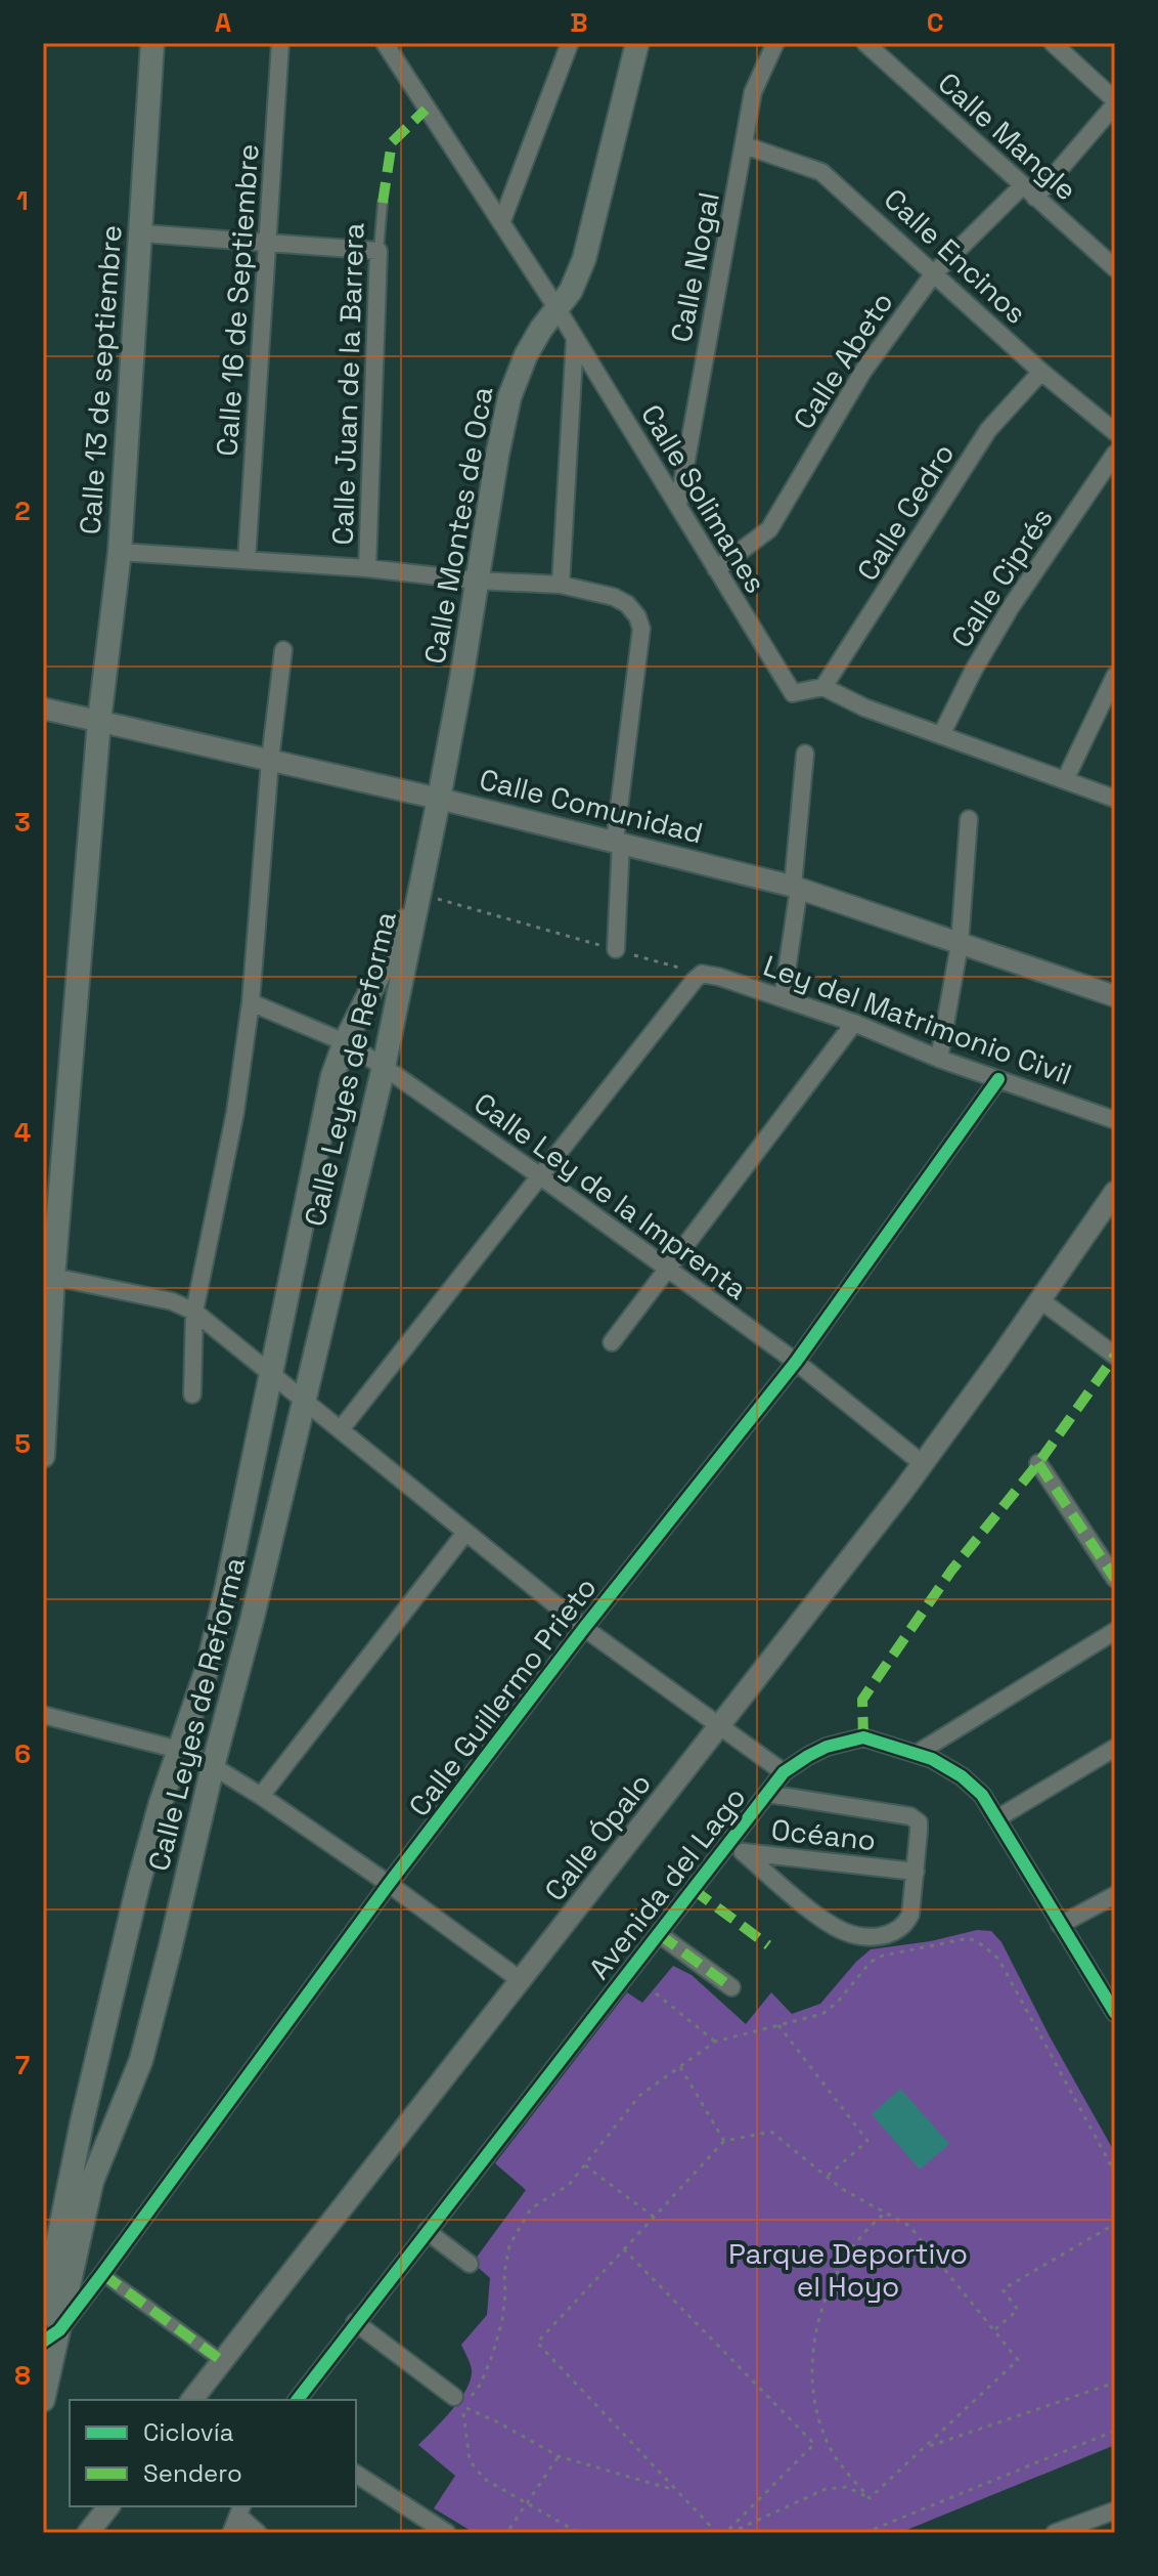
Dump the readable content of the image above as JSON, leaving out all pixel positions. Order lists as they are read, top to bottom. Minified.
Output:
{"streets":{"main road":["Calle 13 de septiembre","Calle Montes de Oca","Calle Leyes de Reforma"],"street":["Calle Mangle","Calle Encinos","Calle Nogal","Calle 16 de Septiembre","Calle Abeto","Calle Juan de la Barrera","Calle Solimanes","Calle Cedro","Calle Ciprés","Calle Comunidad","Ley del Matrimonio Civil","Calle Ley de la Imprenta","Calle Guillermo Prieto","Océano","Calle Ópalo","Avenida del Lago"]},"crossings":[["Calle Mangle","Calle Abeto"],["Calle Encinos","Calle Nogal"],["Calle Encinos","Calle Abeto"],["Calle Encinos","Calle Cedro"],["Calle Nogal","Calle Solimanes"],["Calle Abeto","Calle Solimanes"],["Calle 13 de septiembre","Calle Comunidad"],["Calle Solimanes","Calle Cedro"],["Calle Solimanes","Calle Montes de Oca"],["Calle Solimanes","Calle Ciprés"],["Calle Montes de Oca","Calle Comunidad"],["Calle Montes de Oca","Calle Leyes de Reforma"],["Ley del Matrimonio Civil","Calle Guillermo Prieto"],["Calle Leyes de Reforma","Calle Ley de la Imprenta"],["Calle Leyes de Reforma","Calle Guillermo Prieto"],["Calle Ley de la Imprenta","Calle Guillermo Prieto"],["Calle Ley de la Imprenta","Calle Ópalo"],["Océano","Avenida del Lago"]],"parks":["Parque Deportivo el Hoyo"],"legend":["Ciclovía","Sendero"],"grid":{"columns":["A","B","C"],"rows":["1","2","3","4","5","6","7","8"]}}
